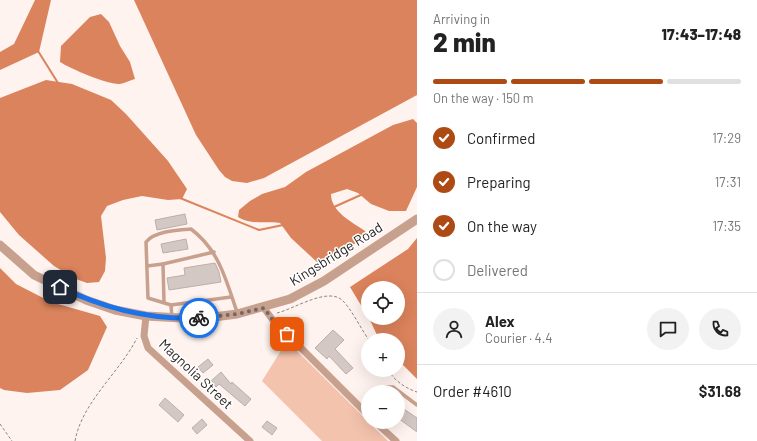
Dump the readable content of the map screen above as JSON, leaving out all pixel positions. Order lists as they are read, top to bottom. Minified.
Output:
{"streets":{"street":["Kingsbridge Road","Magnolia Street"]},"crossings":[["Kingsbridge Road","Magnolia Street"]],"page":{"heading":["2 min","Arriving in","17:43–17:48"],"panel":["Alex","Courier · 4.4","Order #4610","$31.68"],"bar":"On the way · 150 m","list":[["Confirmed","17:29"],["Preparing","17:31"],["On the way","17:35"],"Delivered"],"map_buttons":["+","−"]}}
